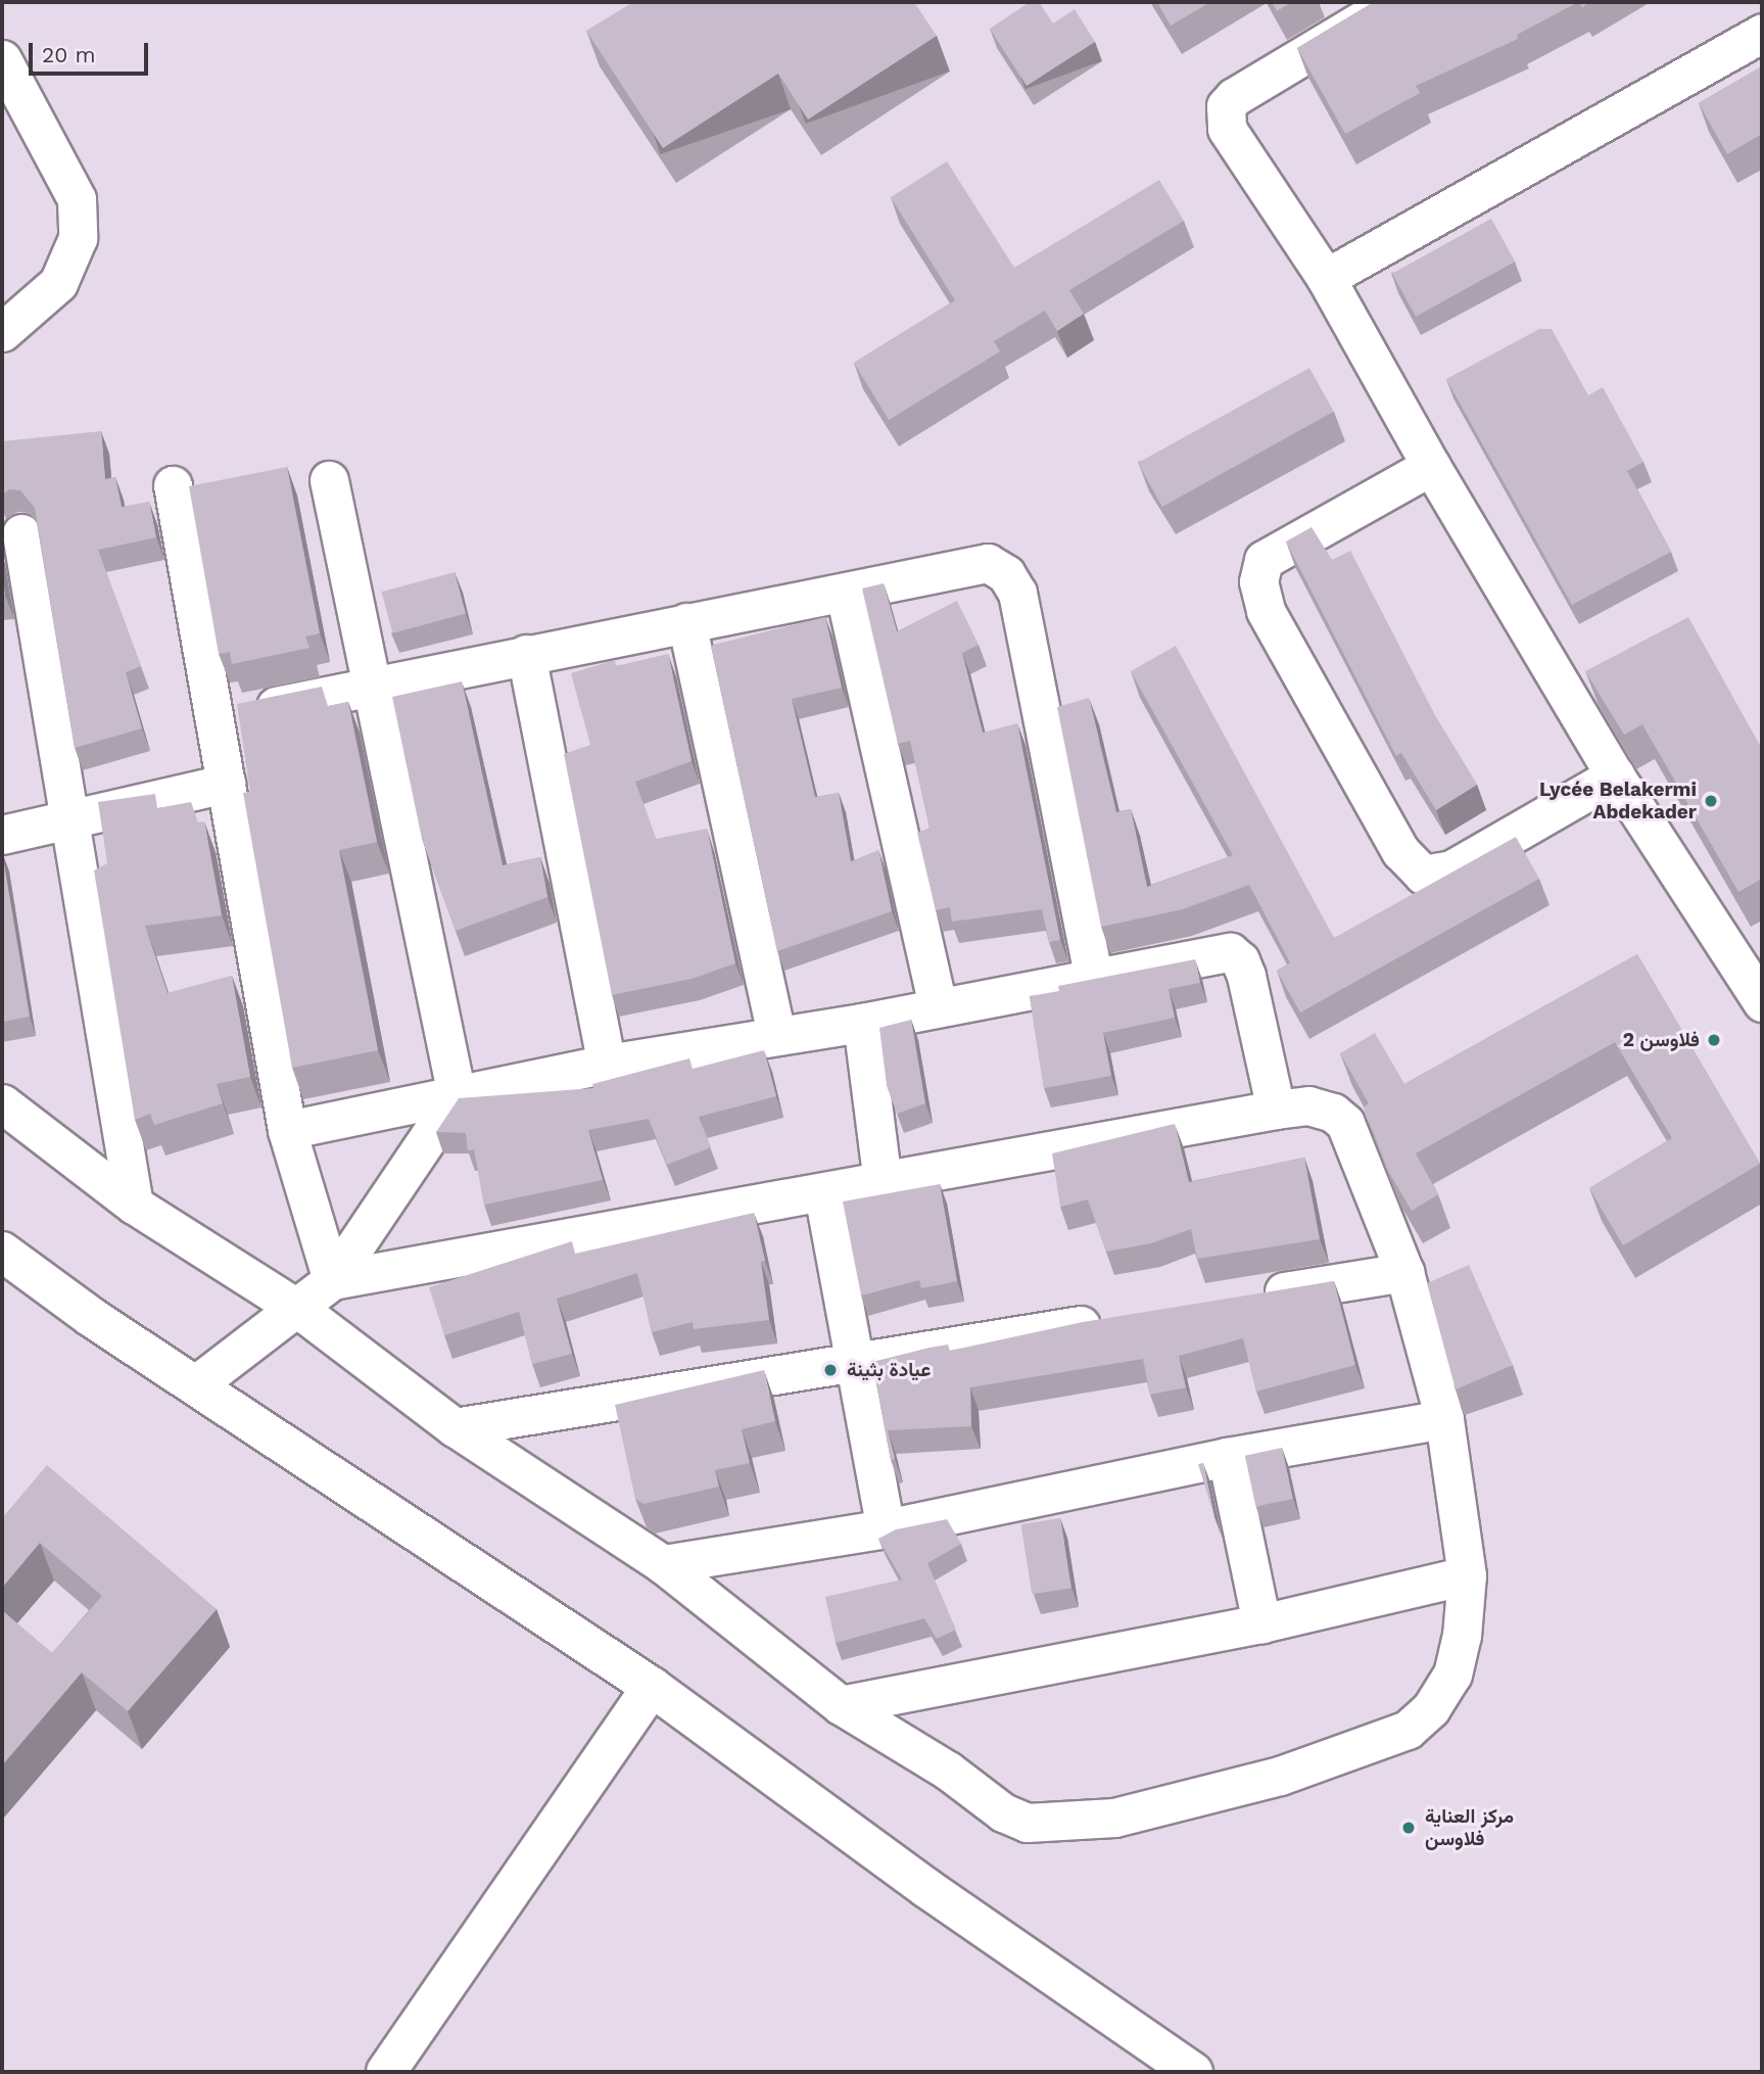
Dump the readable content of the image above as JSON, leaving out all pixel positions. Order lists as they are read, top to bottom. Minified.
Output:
{"places":["Lycée Belakermi Abdekader","فلاوسن 2","عيادة بثينة","مركز العناية فلاوسن"],"scale_bar":"20 m"}
